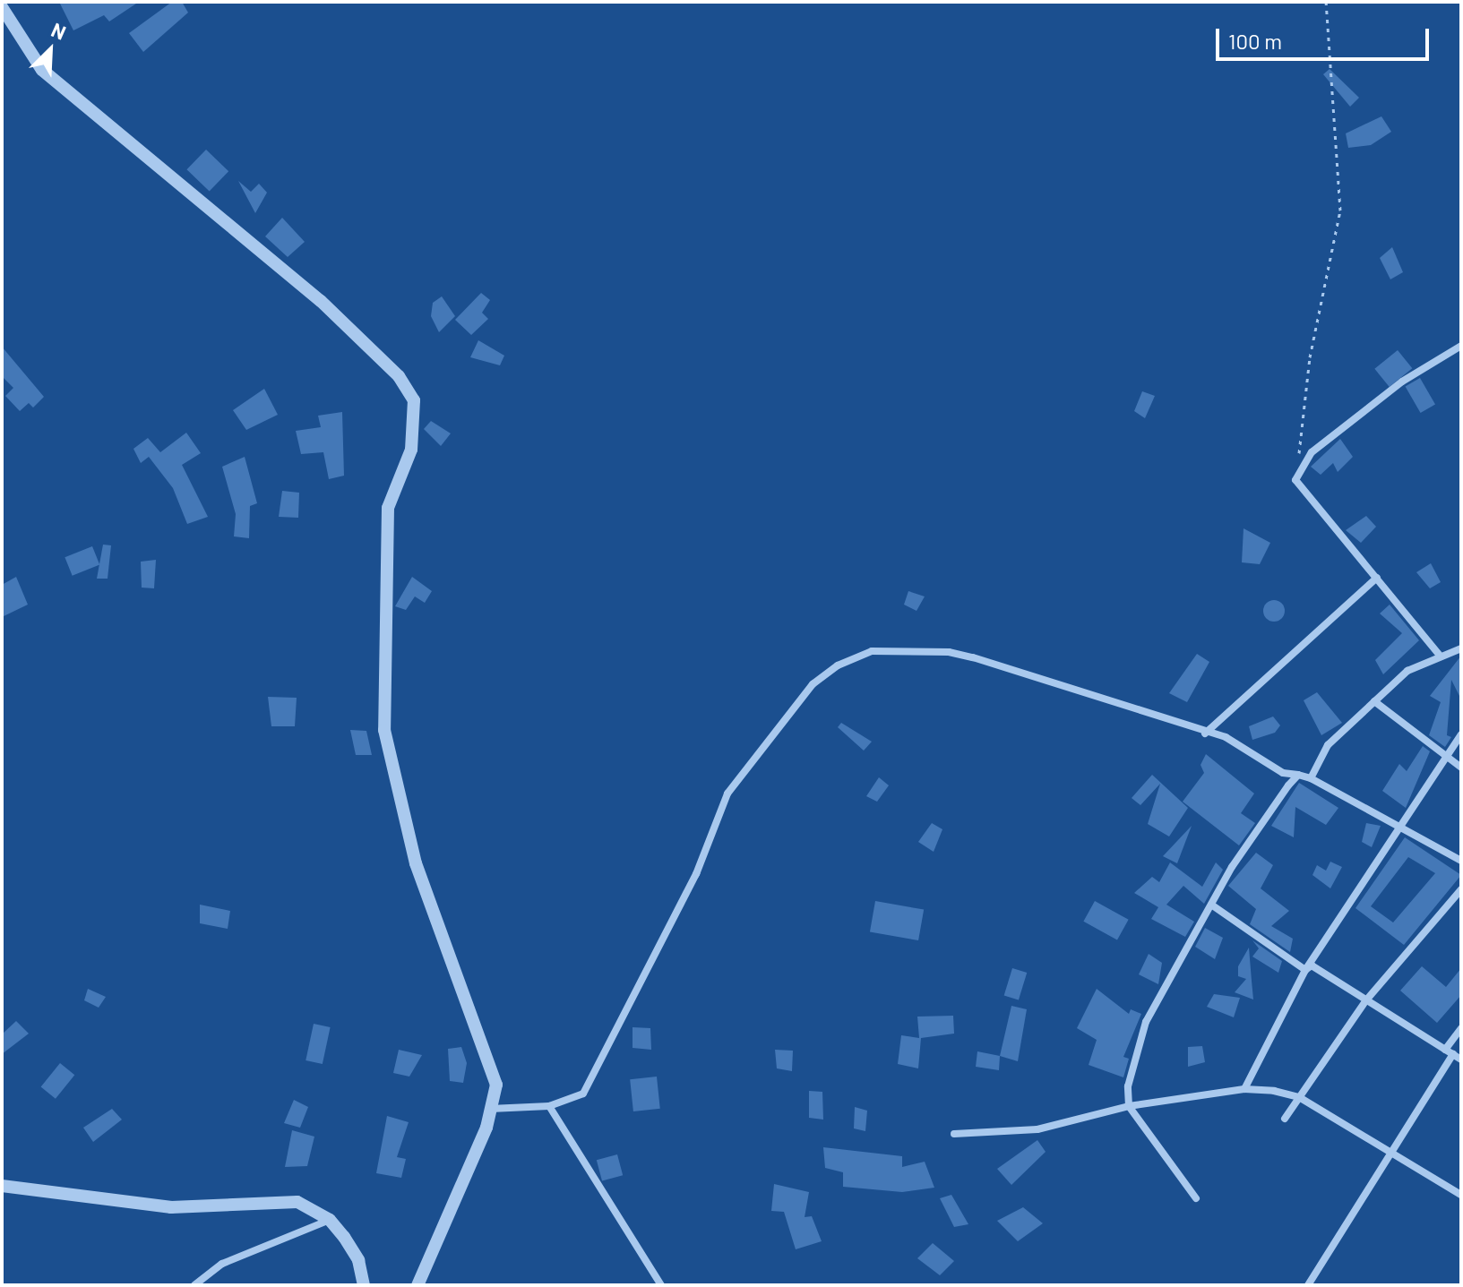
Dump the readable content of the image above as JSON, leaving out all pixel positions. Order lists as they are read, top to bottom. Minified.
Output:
{"scale_bar":"100 m","north":"top right"}
